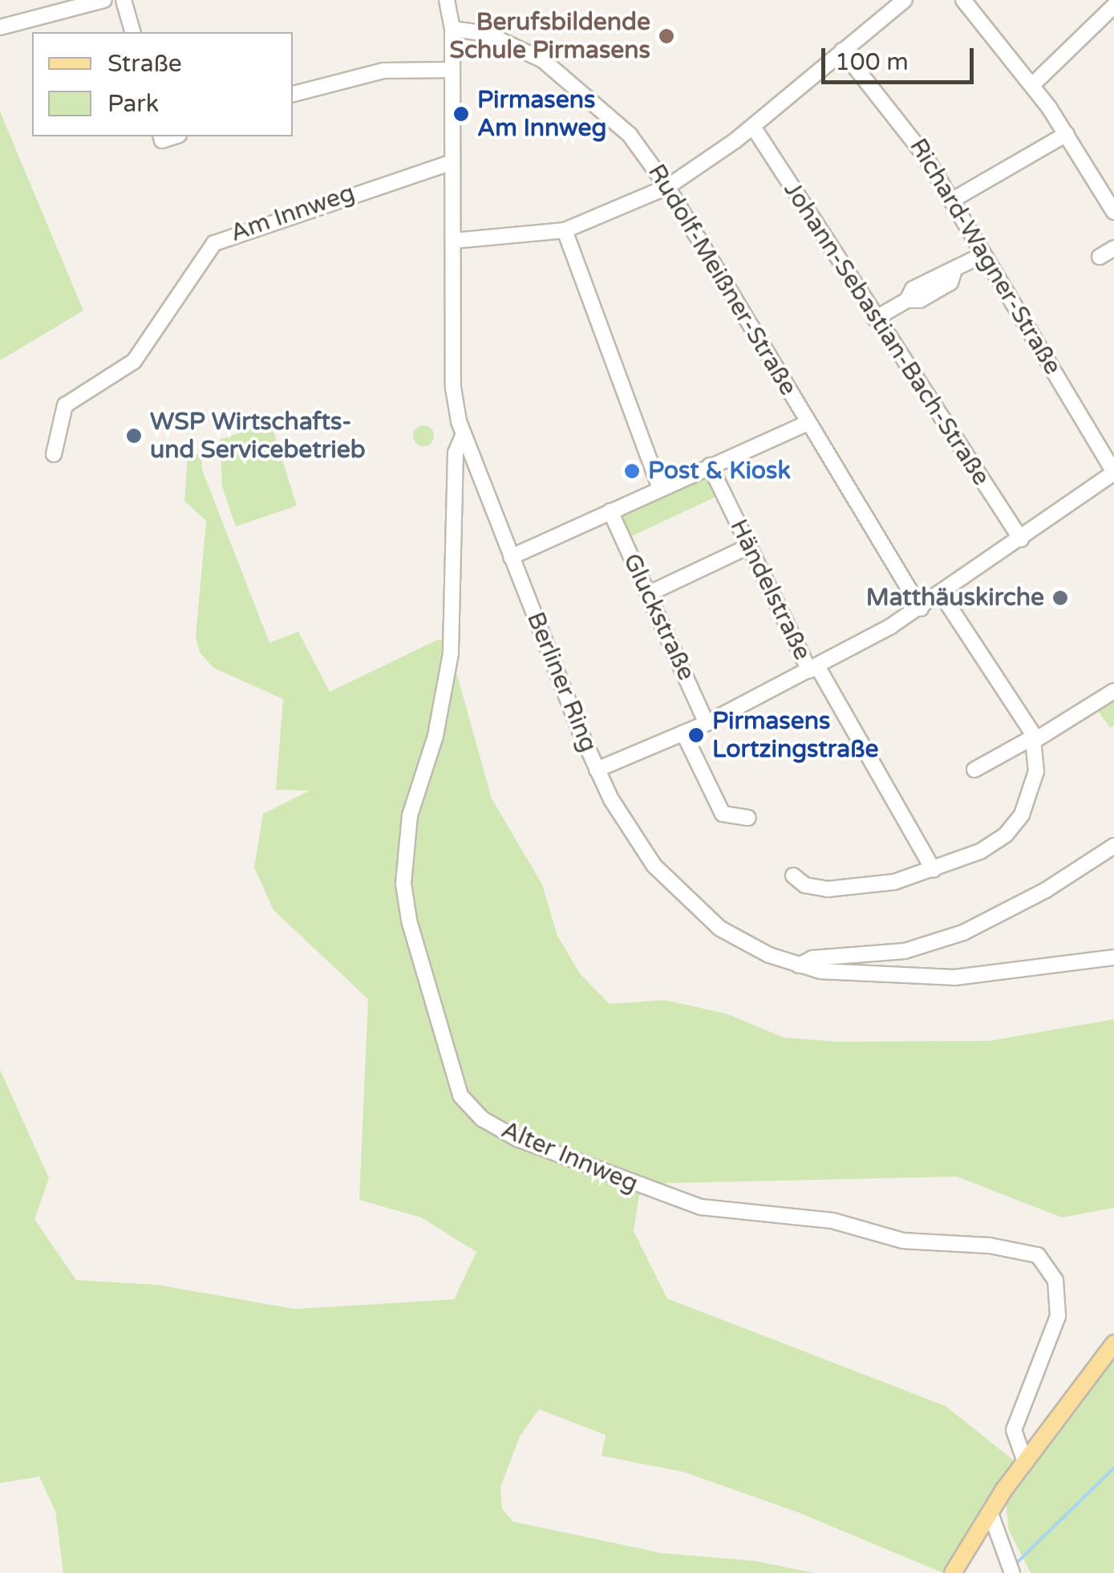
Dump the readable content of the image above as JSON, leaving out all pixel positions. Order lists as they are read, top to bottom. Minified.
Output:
{"streets":{"street":["Am Innweg","Richard-Wagner-Straße","Rudolf-Meißner-Straße","Johann-Sebastian-Bach-Straße","Händelstraße","Gluckstraße","Berliner Ring","Alter Innweg"]},"crossings":[["Am Innweg","Berliner Ring"],["Rudolf-Meißner-Straße","Berliner Ring"],["Berliner Ring","Alter Innweg"]],"places":["Berufsbildende Schule Pirmasens","Pirmasens Am Innweg","WSP Wirtschafts- und Servicebetrieb","Post & Kiosk","Matthäuskirche","Pirmasens Lortzingstraße"],"legend":["Straße","Park"],"scale_bar":"100 m"}
